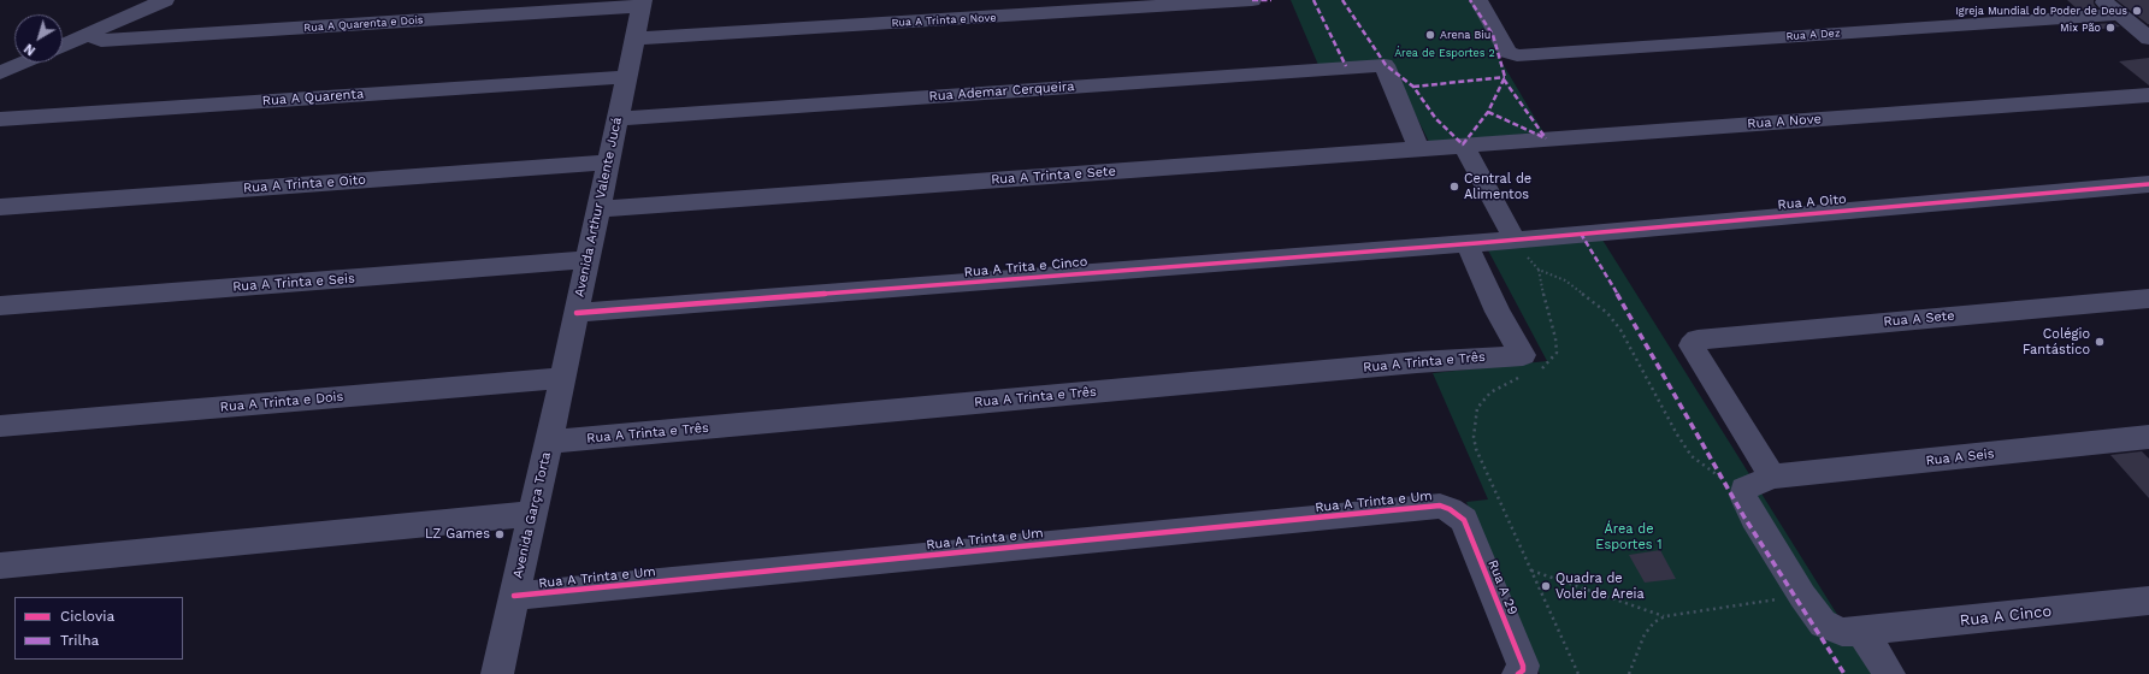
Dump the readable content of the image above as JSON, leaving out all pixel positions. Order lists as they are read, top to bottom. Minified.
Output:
{"streets":{"street":["Rua A Trinta e Nove","Rua A Quarenta e Dois","Rua A Dez","Rua Ademar Cerqueira","Rua A Quarenta","Rua A Nove","Rua A Trinta e Sete","Rua A Trinta e Oito","Rua A Oito","Avenida Arthur Valente Jucá","Rua A Trita e Cinco","Rua A Trinta e Seis","Rua A Sete","Rua A Trinta e Três","Rua A Trinta e Dois","Rua A Seis","Rua A Trinta e Um","Avenida Garça Torta","Rua A 29","Rua A Cinco"]},"crossings":[["Rua A Trinta e Nove","Avenida Arthur Valente Jucá"],["Rua A Quarenta e Dois","Avenida Arthur Valente Jucá"],["Rua Ademar Cerqueira","Rua A Nove"],["Rua Ademar Cerqueira","Rua A Trinta e Sete"],["Rua Ademar Cerqueira","Avenida Arthur Valente Jucá"],["Rua A Quarenta","Avenida Arthur Valente Jucá"],["Rua A Nove","Rua A Trinta e Sete"],["Rua A Trinta e Sete","Avenida Arthur Valente Jucá"],["Rua A Trinta e Oito","Avenida Arthur Valente Jucá"],["Rua A Oito","Rua A Trita e Cinco"],["Avenida Arthur Valente Jucá","Rua A Trita e Cinco"],["Avenida Arthur Valente Jucá","Rua A Trinta e Seis"],["Avenida Arthur Valente Jucá","Rua A Trinta e Três"],["Avenida Arthur Valente Jucá","Rua A Trinta e Dois"],["Avenida Arthur Valente Jucá","Avenida Garça Torta"],["Rua A Sete","Rua A Seis"],["Rua A Trinta e Três","Avenida Garça Torta"],["Rua A Seis","Rua A Cinco"],["Rua A Trinta e Um","Avenida Garça Torta"],["Rua A Trinta e Um","Rua A 29"]],"parks":["Área de Esportes 2","Área de Esportes 1"],"places":["Igreja Mundial do Poder de Deus","Mix Pão","Arena Biu","Central de Alimentos","Colégio Fantástico","LZ Games","Quadra de Volei de Areia"],"legend":["Ciclovia","Trilha"],"north":"bottom left"}
